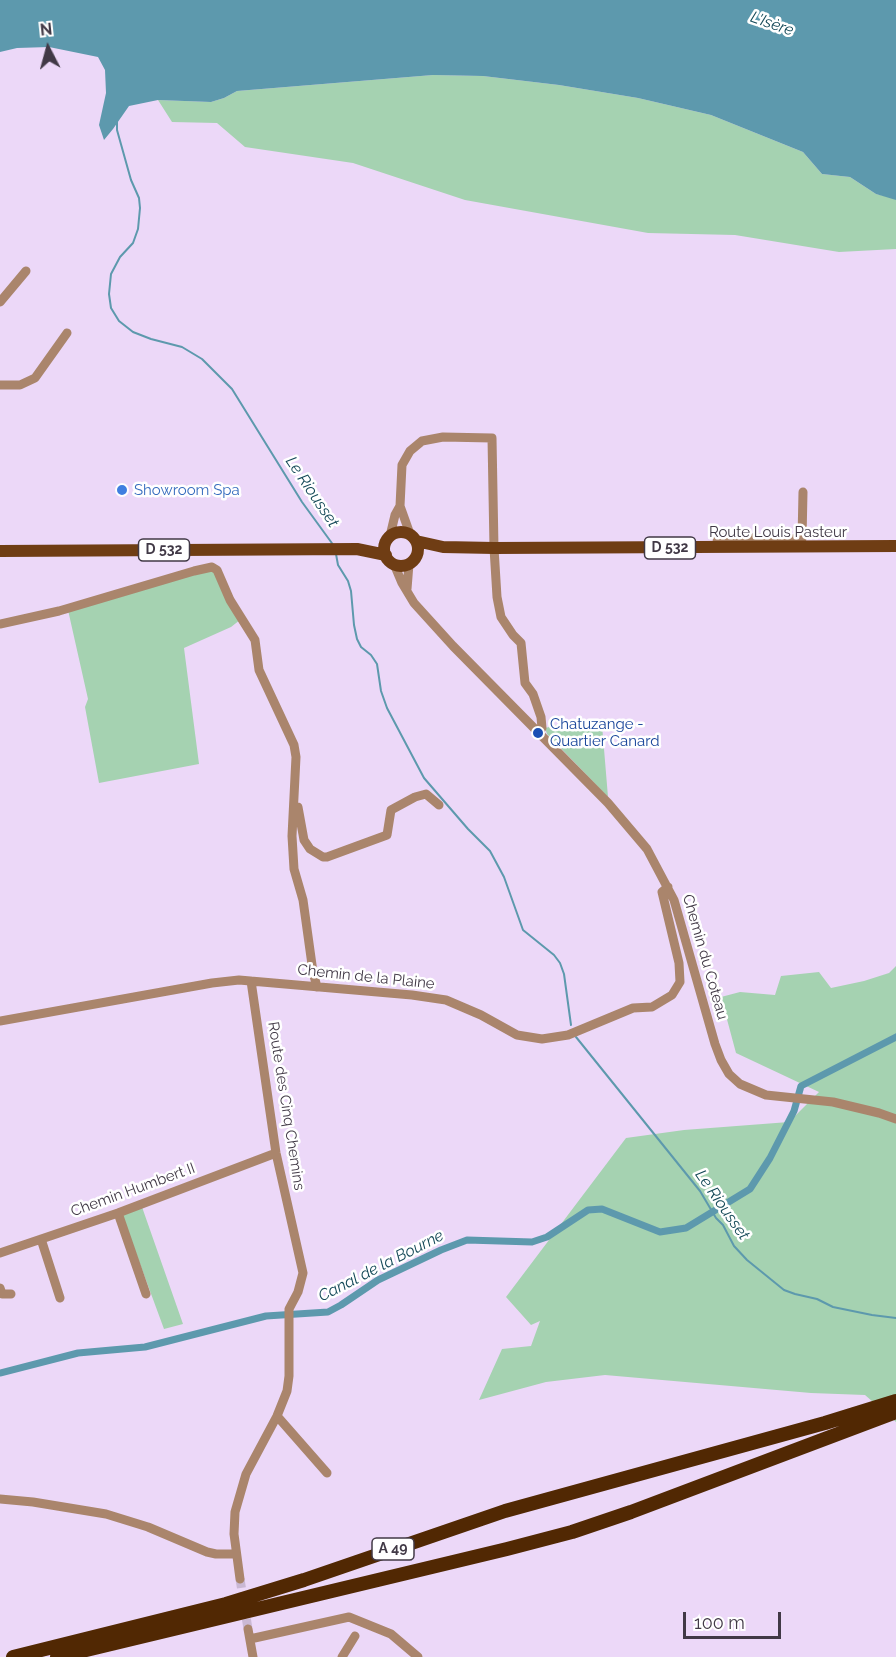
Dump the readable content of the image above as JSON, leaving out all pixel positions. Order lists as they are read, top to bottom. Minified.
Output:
{"streets":{"highway":["A 49"],"main road":["Route Louis Pasteur","D 532"],"street":["Chemin du Coteau","Chemin de la Plaine","Route des Cinq Chemins","Chemin Humbert II"]},"crossings":[["Route Louis Pasteur","D 532"],["Route Louis Pasteur","Chemin du Coteau"],["D 532","Chemin du Coteau"],["Chemin du Coteau","Chemin de la Plaine"],["Chemin de la Plaine","Route des Cinq Chemins"],["Route des Cinq Chemins","Chemin Humbert II"]],"water":["L'Isère","Le Riousset","Canal de la Bourne"],"places":["Showroom Spa","Chatuzange - Quartier Canard"],"scale_bar":"100 m","north":"top"}
